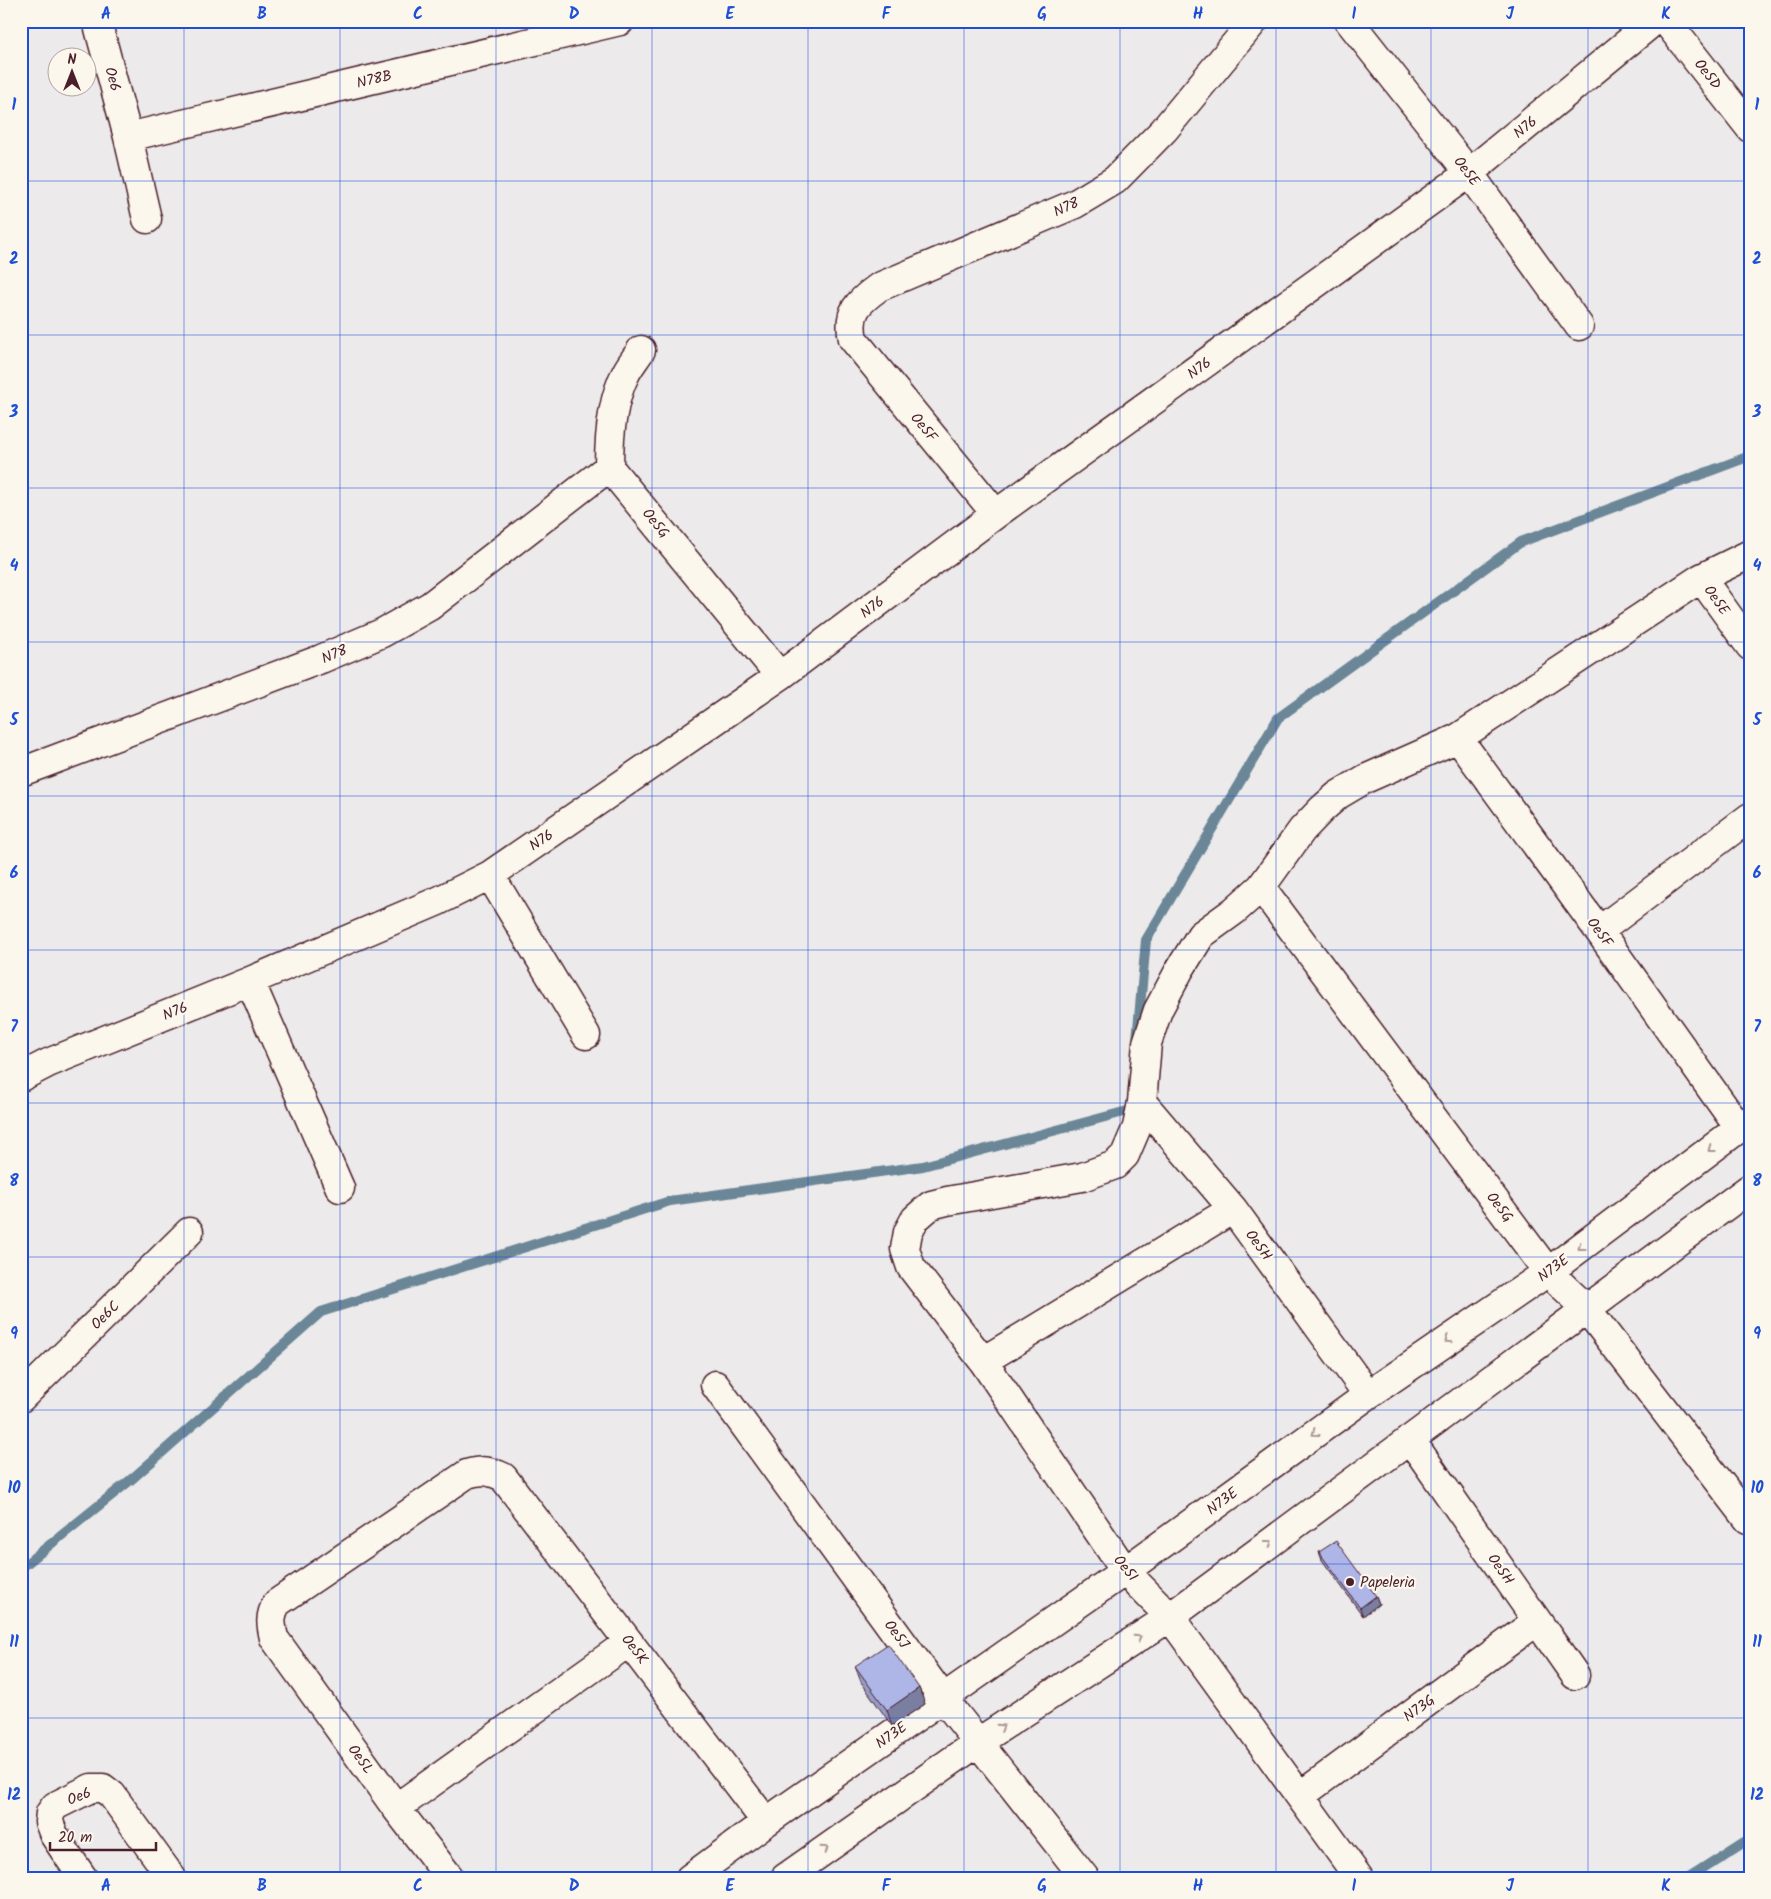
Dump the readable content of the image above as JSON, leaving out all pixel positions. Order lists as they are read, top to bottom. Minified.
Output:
{"streets":{"street":["Oe5D","Oe6","N78B","N76","Oe5E","N78","Oe5F","Oe5G","Oe5H","N73E","Oe6C","Oe5I","Oe5J","Oe5K","N73G","Oe5L"]},"crossings":[["Oe6","N78B"],["N76","Oe5E"],["N76","Oe5F"],["N76","Oe5G"],["N78","Oe5F"],["N78","Oe5G"],["Oe5F","N73E"],["Oe5G","N73E"],["Oe5H","N73E"],["Oe5H","Oe5I"],["Oe5H","N73G"],["N73E","Oe5I"],["N73E","Oe5J"],["N73E","Oe5K"],["Oe5I","N73G"],["Oe5K","Oe5L"]],"places":["Papeleria"],"scale_bar":"20 m","north":"top","grid":{"columns":["A","B","C","D","E","F","G","H","I","J","K"],"rows":["1","2","3","4","5","6","7","8","9","10","11","12"]}}
